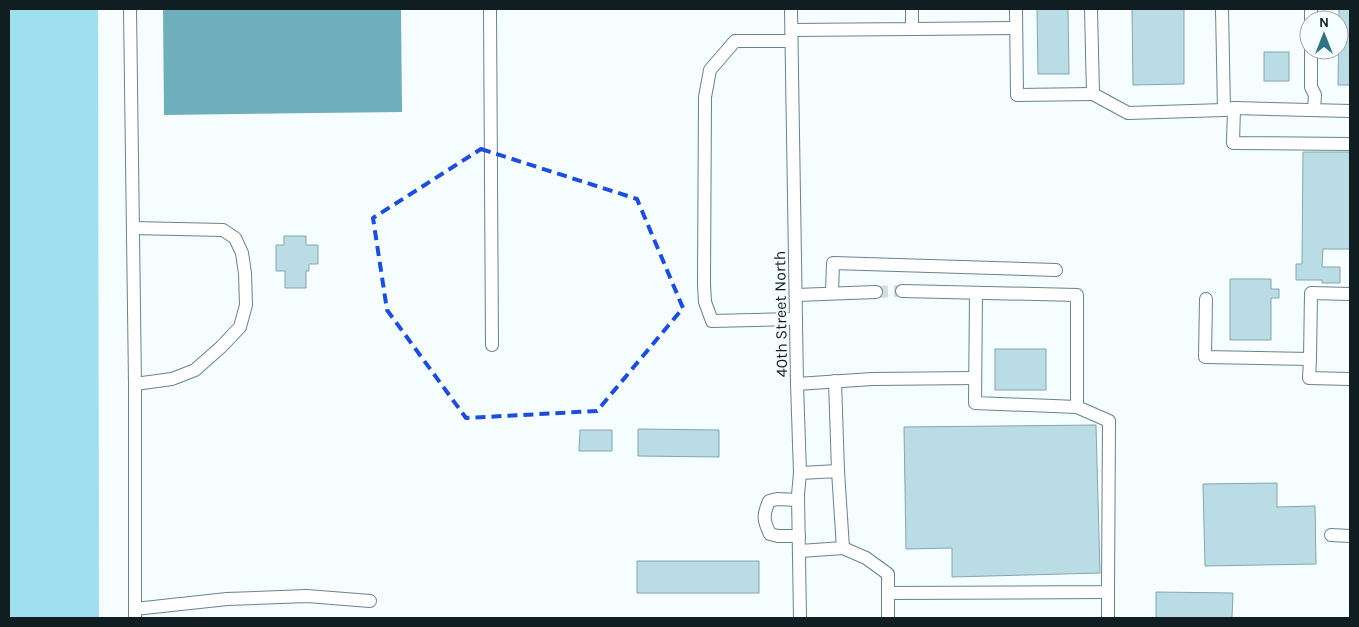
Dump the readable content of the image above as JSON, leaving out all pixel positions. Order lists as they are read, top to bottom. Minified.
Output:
{"streets":{"street":["40th Street North"]},"north":"top"}
